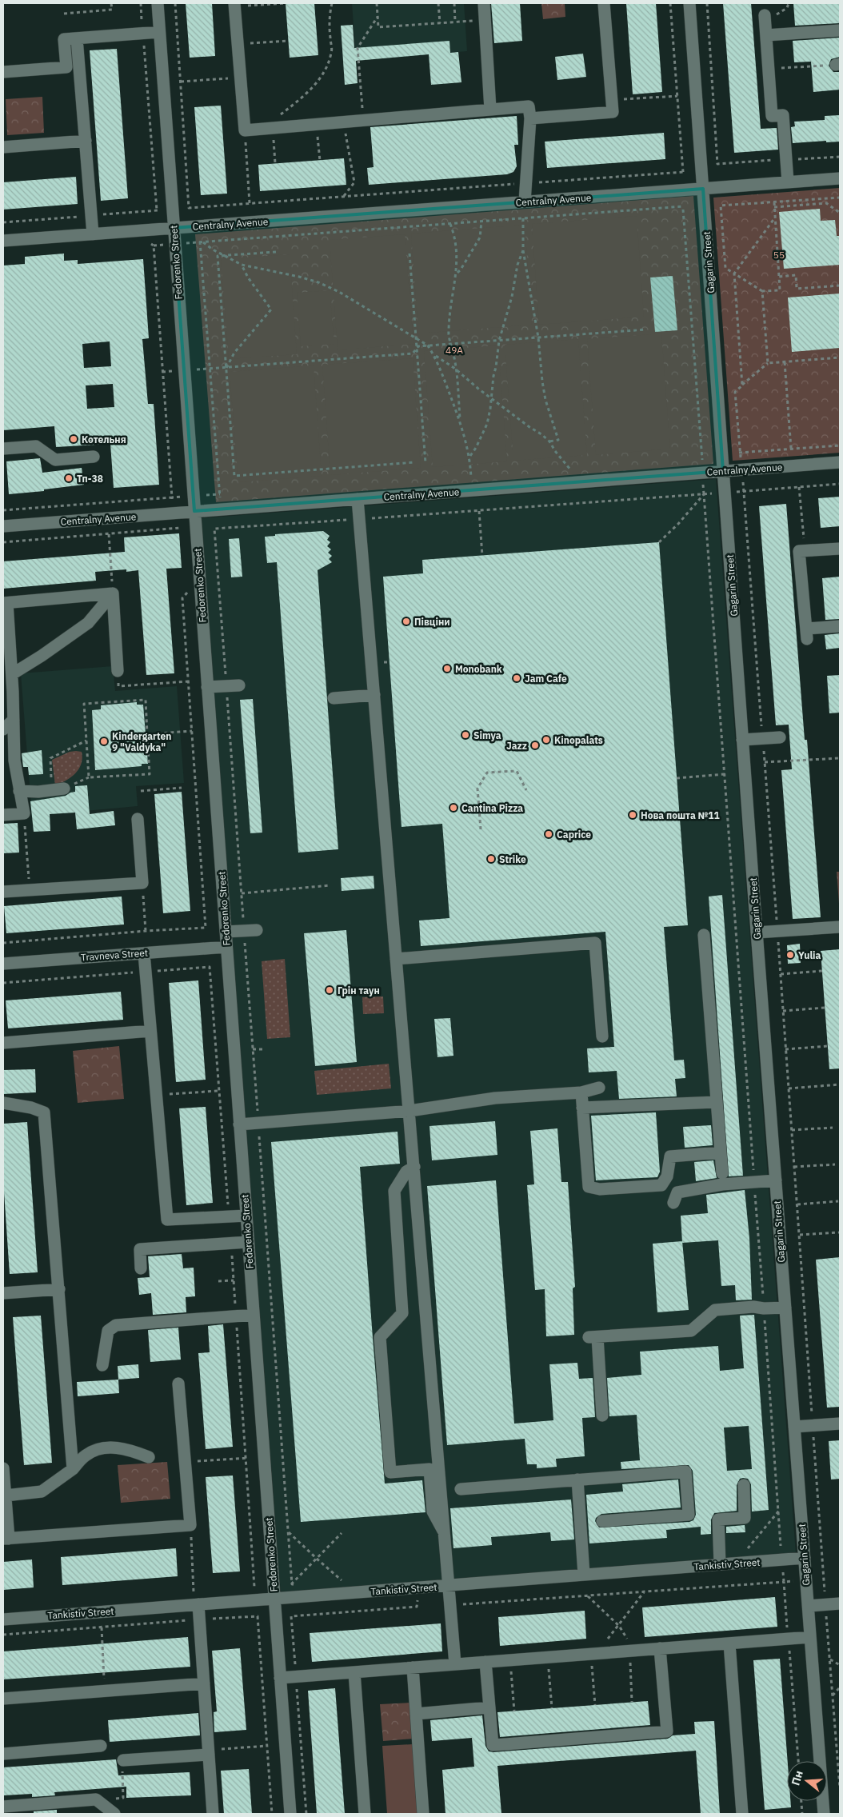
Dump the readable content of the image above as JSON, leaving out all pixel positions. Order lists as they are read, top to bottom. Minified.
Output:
{"streets":{"street":["Centralny Avenue","Fedorenko Street","Gagarin Street","Travneva Street","Tankistiv Street"]},"crossings":[["Centralny Avenue","Fedorenko Street"],["Centralny Avenue","Gagarin Street"],["Fedorenko Street","Travneva Street"],["Fedorenko Street","Tankistiv Street"],["Gagarin Street","Tankistiv Street"]],"parks":["55","49А"],"places":["Котельня","Тп-38","Півціни","Monobank","Jam Cafe","Simya","Kinopalats","Kindergarten 9 \"Valdyka\"","Jazz","Cantina Pizza","Нова пошта №11","Caprice","Strike","Yulia","Грін таун"],"north":"left"}
